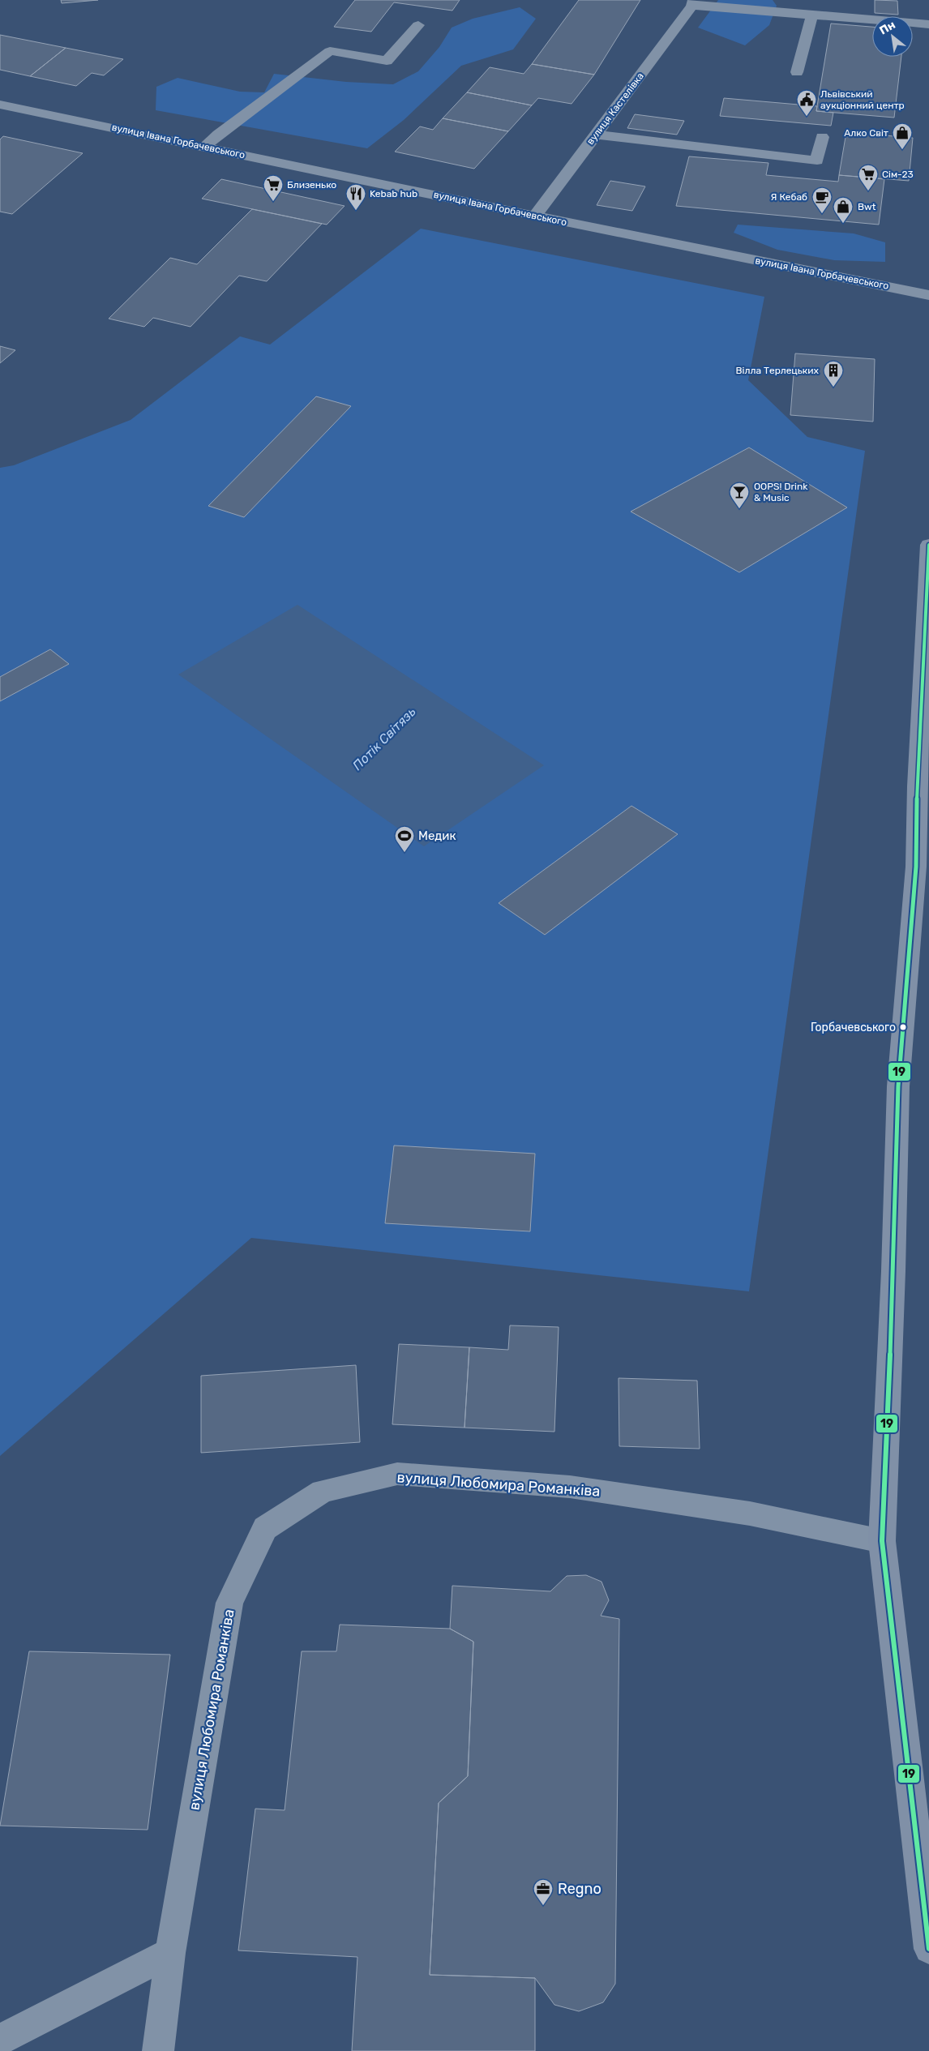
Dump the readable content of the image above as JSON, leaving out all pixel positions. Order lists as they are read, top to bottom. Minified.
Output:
{"streets":{"street":["вулиця Кастелівка","вулиця Івана Горбачевського","вулиця Любомира Романківа"]},"crossings":[["вулиця Кастелівка","вулиця Івана Горбачевського"]],"water":["Потік Світязь"],"places":{"public building":["Львівський аукціонний центр"],"shop":["Алко Світ","Bwt"],"supermarket":["Сім-23","Близенько"],"restaurant":["Kebab hub"],"cafe":["Я Кебаб"],"building":["Вілла Терлецьких"],"bar":["OOPS! Drink & Music"],"sports":["Медик"],"other":["Горбачевського"],"office":["Regno"]},"lines":["transit line 19"],"north":"top left"}
